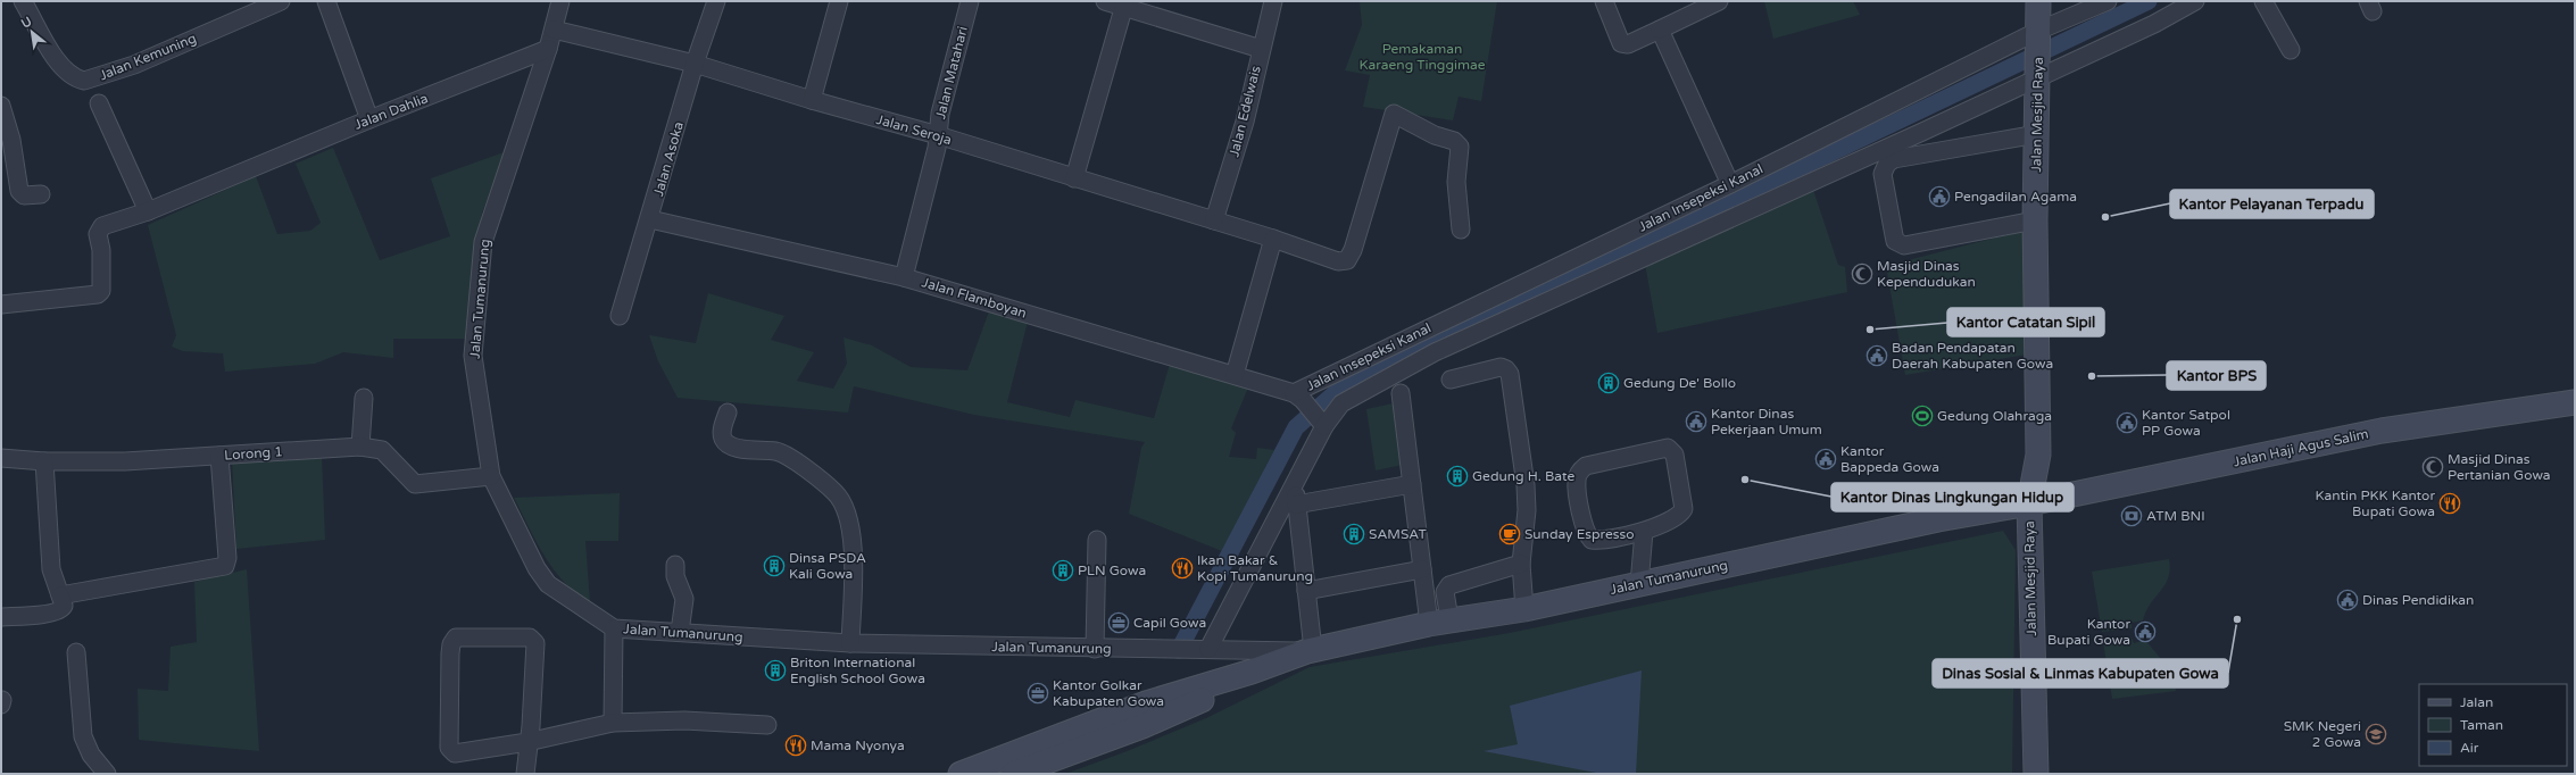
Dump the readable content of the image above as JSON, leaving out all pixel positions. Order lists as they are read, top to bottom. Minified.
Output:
{"streets":{"street":["Jalan Kemuning","Jalan Matahari","Jalan Dahlia","Jalan Edelwais","Jalan Mesjid Raya","Jalan Seroja","Jalan Asoka","Jalan Insepeksi Kanal","Jalan Flamboyan","Jalan Tumanurung","Jalan Haji Agus Salim","Lorong 1"]},"crossings":[["Jalan Matahari","Jalan Seroja"],["Jalan Matahari","Jalan Flamboyan"],["Jalan Dahlia","Jalan Tumanurung"],["Jalan Edelwais","Jalan Seroja"],["Jalan Mesjid Raya","Jalan Insepeksi Kanal"],["Jalan Mesjid Raya","Jalan Tumanurung"],["Jalan Mesjid Raya","Jalan Haji Agus Salim"],["Jalan Seroja","Jalan Asoka"],["Jalan Seroja","Jalan Tumanurung"],["Jalan Asoka","Jalan Flamboyan"],["Jalan Insepeksi Kanal","Jalan Flamboyan"],["Jalan Tumanurung","Jalan Haji Agus Salim"],["Jalan Tumanurung","Lorong 1"]],"parks":["Pemakaman Karaeng Tinggimae"],"places":{"public building":["Pengadilan Agama","Badan Pendapatan Daerah Kabupaten Gowa","Kantor Dinas Pekerjaan Umum","Kantor Satpol PP Gowa","Kantor Bappeda Gowa","Dinas Pendidikan","Kantor Bupati Gowa"],"other":["Kantor Pelayanan Terpadu","Kantor Catatan Sipil","Kantor BPS","Kantor Dinas Lingkungan Hidup","Dinas Sosial & Linmas Kabupaten Gowa"],"mosque":["Masjid Dinas Kependudukan","Masjid Dinas Pertanian Gowa"],"building":["Gedung De' Bollo","Gedung H. Bate","SAMSAT","Dinsa PSDA Kali Gowa","PLN Gowa","Briton International English School Gowa"],"sports":["Gedung Olahraga"],"restaurant":["Kantin PKK Kantor Bupati Gowa","Ikan Bakar & Kopi Tumanurung","Mama Nyonya"],"bank":["ATM BNI"],"cafe":["Sunday Espresso"],"office":["Capil Gowa","Kantor Golkar Kabupaten Gowa"],"school or university":["SMK Negeri 2 Gowa"]},"legend":["Jalan","Taman","Air"],"north":"top left"}
